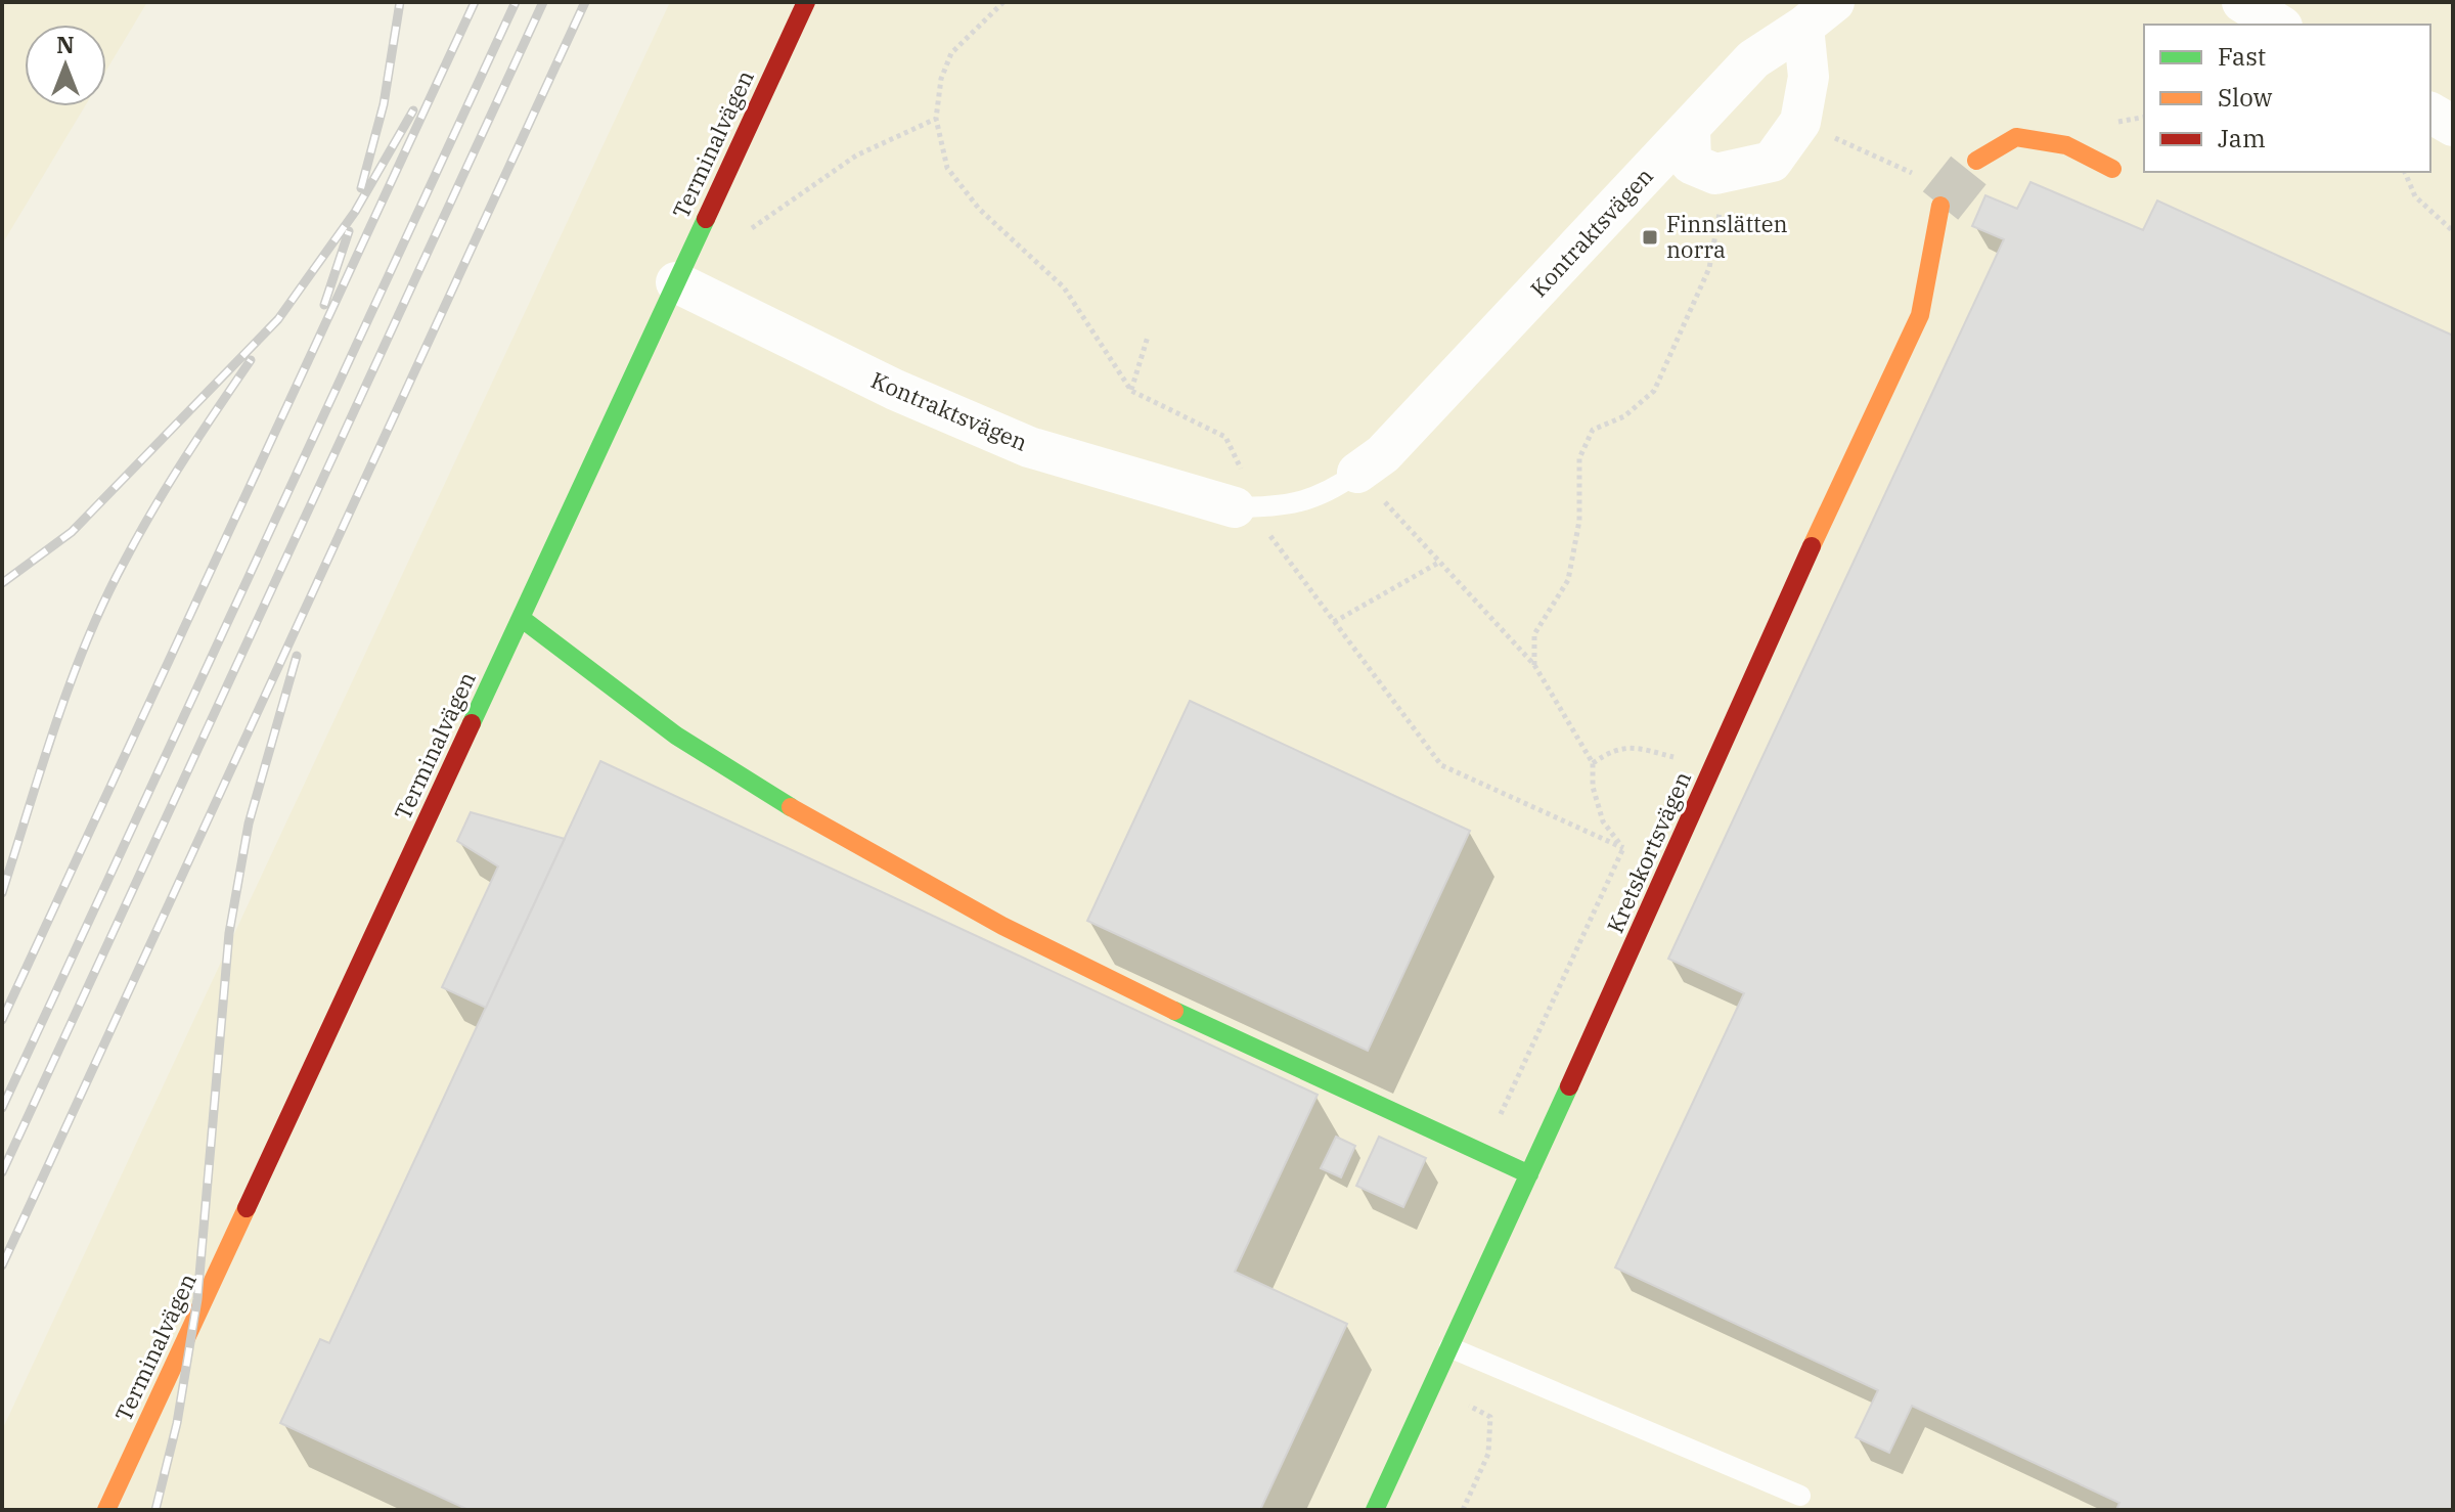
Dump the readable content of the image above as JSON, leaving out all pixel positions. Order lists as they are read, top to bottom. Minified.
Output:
{"streets":{"street":["Terminalvägen","Kontraktsvägen","Kretskortsvägen"]},"crossings":[["Terminalvägen","Kontraktsvägen"]],"places":{"transit":["Finnslätten norra"]},"legend":["Fast","Slow","Jam"],"north":"top"}
